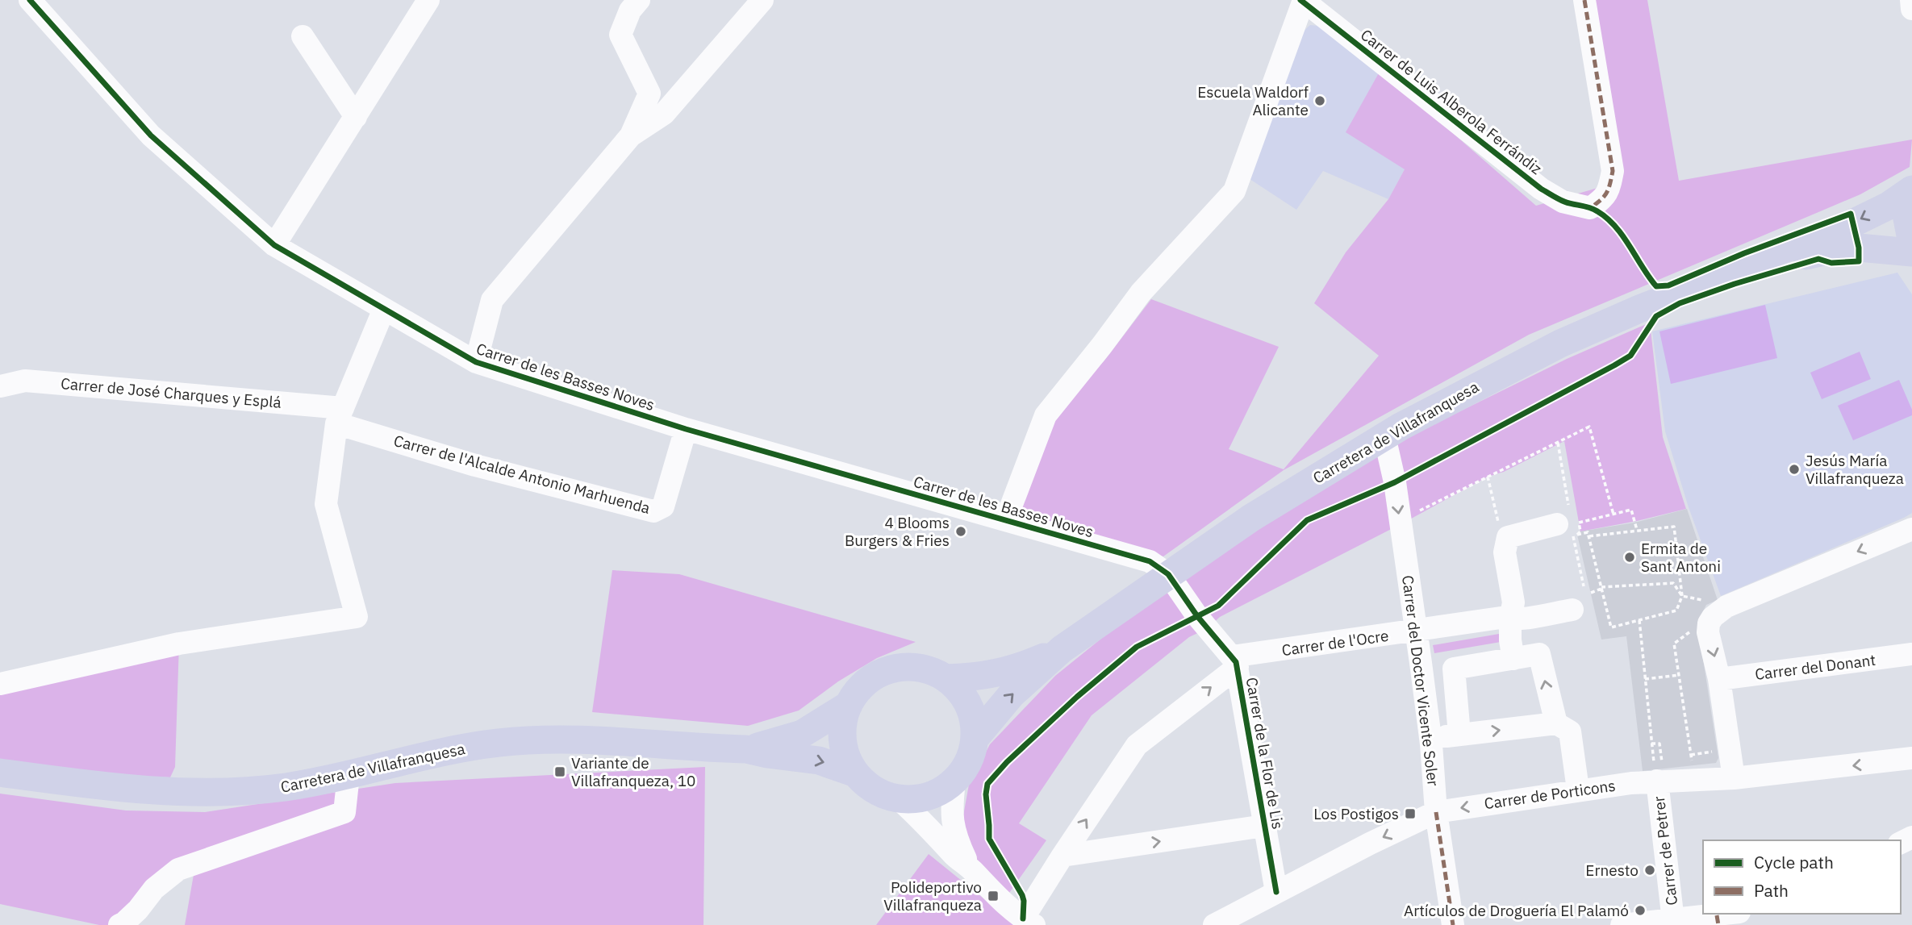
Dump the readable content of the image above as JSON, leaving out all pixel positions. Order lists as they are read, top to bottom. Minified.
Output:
{"streets":{"main road":["Carretera de Villafranquesa"],"street":["Carrer de Luis Alberola Ferrándiz","Carrer de les Basses Noves","Carrer de José Charques y Esplá","Carrer de l'Alcalde Antonio Marhuenda","Carrer de l'Ocre","Carrer del Donant","Carrer del Doctor Vicente Soler","Carrer de la Flor de Lis","Carrer de Porticons","Carrer de Petrer"]},"crossings":[["Carrer de les Basses Noves","Carretera de Villafranquesa"],["Carrer de les Basses Noves","Carrer de l'Alcalde Antonio Marhuenda"],["Carrer de José Charques y Esplá","Carrer de l'Alcalde Antonio Marhuenda"],["Carretera de Villafranquesa","Carrer del Doctor Vicente Soler"],["Carrer de l'Ocre","Carrer del Doctor Vicente Soler"],["Carrer de l'Ocre","Carrer de la Flor de Lis"],["Carrer del Doctor Vicente Soler","Carrer de Porticons"],["Carrer de la Flor de Lis","Carrer de Porticons"],["Carrer de Porticons","Carrer de Petrer"]],"one_way":["Carrer de l'Ocre","Carrer del Doctor Vicente Soler","Carrer de Porticons"],"places":{"other":["Escuela Waldorf Alicante","Jesús María Villafranqueza","4 Blooms Burgers & Fries","Ermita de Sant Antoni","Ernesto","Artículos de Droguería El Palamó"],"transit":["Variante de Villafranqueza, 10","Los Postigos","Polideportivo Villafranqueza"]},"legend":["Cycle path","Path"]}
